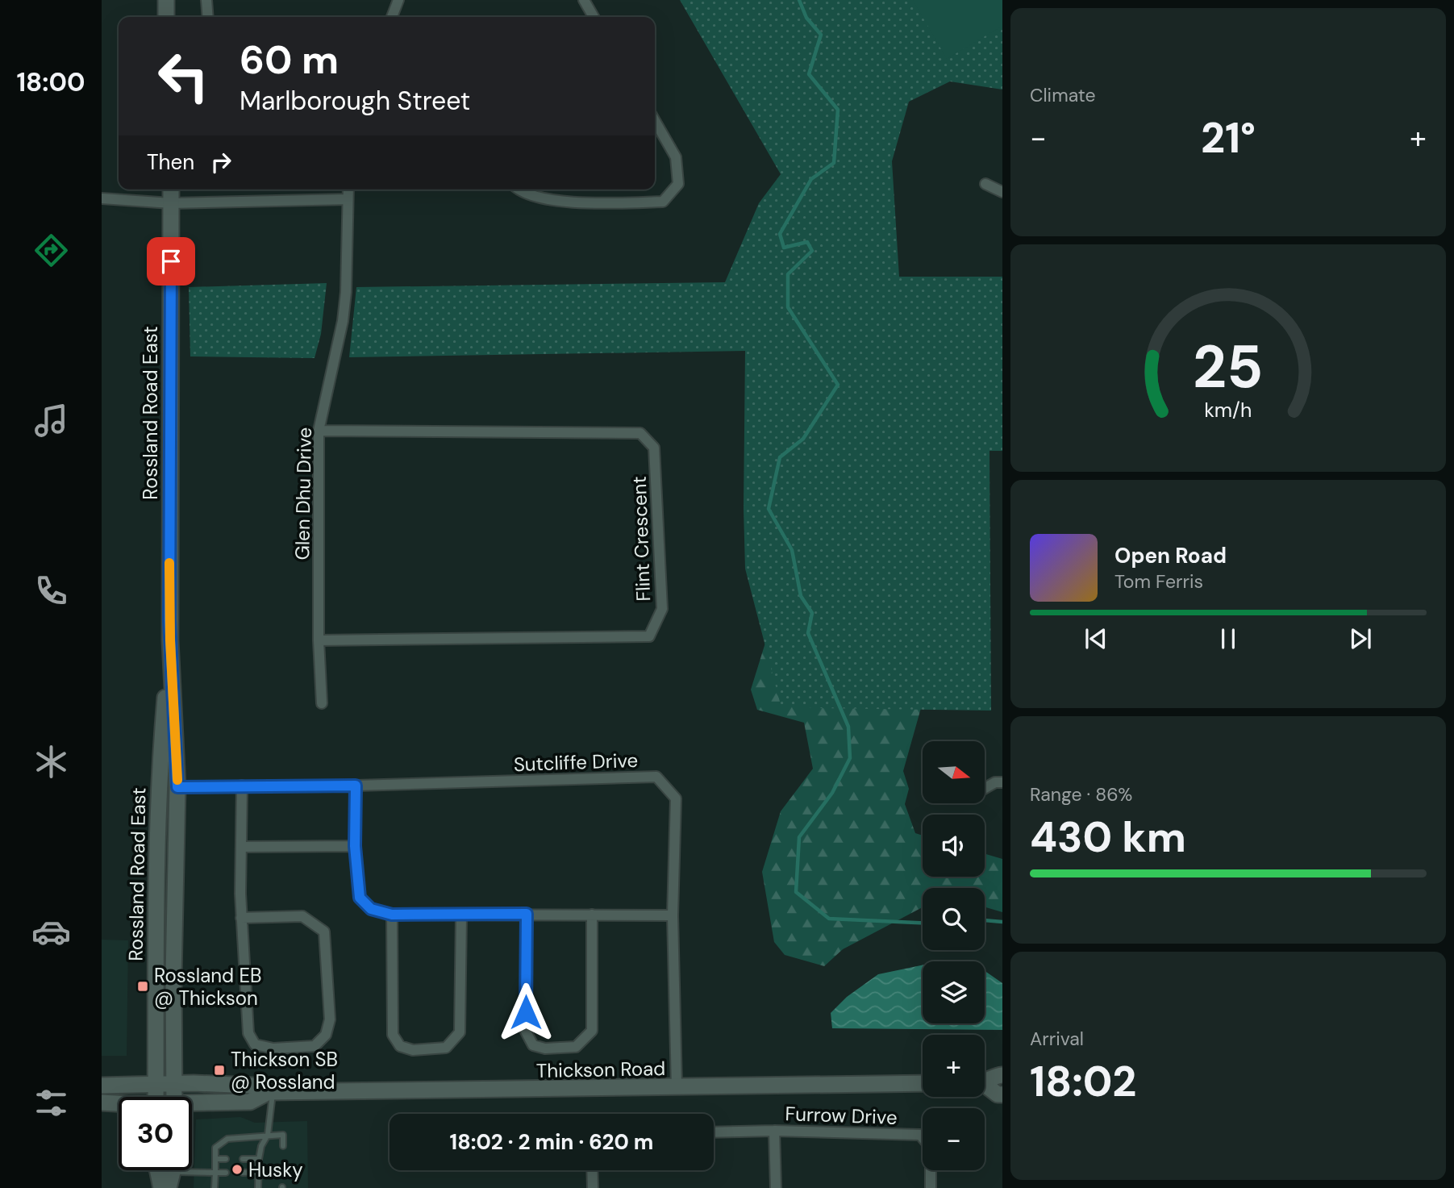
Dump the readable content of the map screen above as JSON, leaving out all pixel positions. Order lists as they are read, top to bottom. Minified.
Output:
{"streets":{"main road":["Rossland Road East","Thickson Road"],"street":["Glen Dhu Drive","Flint Crescent","Sutcliffe Drive","Furrow Drive"]},"crossings":[["Rossland Road East","Sutcliffe Drive"],["Rossland Road East","Thickson Road"],["Glen Dhu Drive","Flint Crescent"],["Sutcliffe Drive","Thickson Road"]],"places":{"transit":["Rossland EB @ Thickson","Thickson SB @ Rossland"],"other":["Husky"]},"north":"right","page":{"tabs":"18:00","tile":["Climate",["Range · 86%","430 km"],["Arrival","18:02"]],"turn":["60 m","Marlborough Street"],"heat":["−","21°","+"],"then":"Then","song":["Open Road","Tom Ferris"],"map_buttons":["+","−"],"limit":"30","trip":"18:02 · 2 min · 620 m","gauge":["25","km/h"]}}
